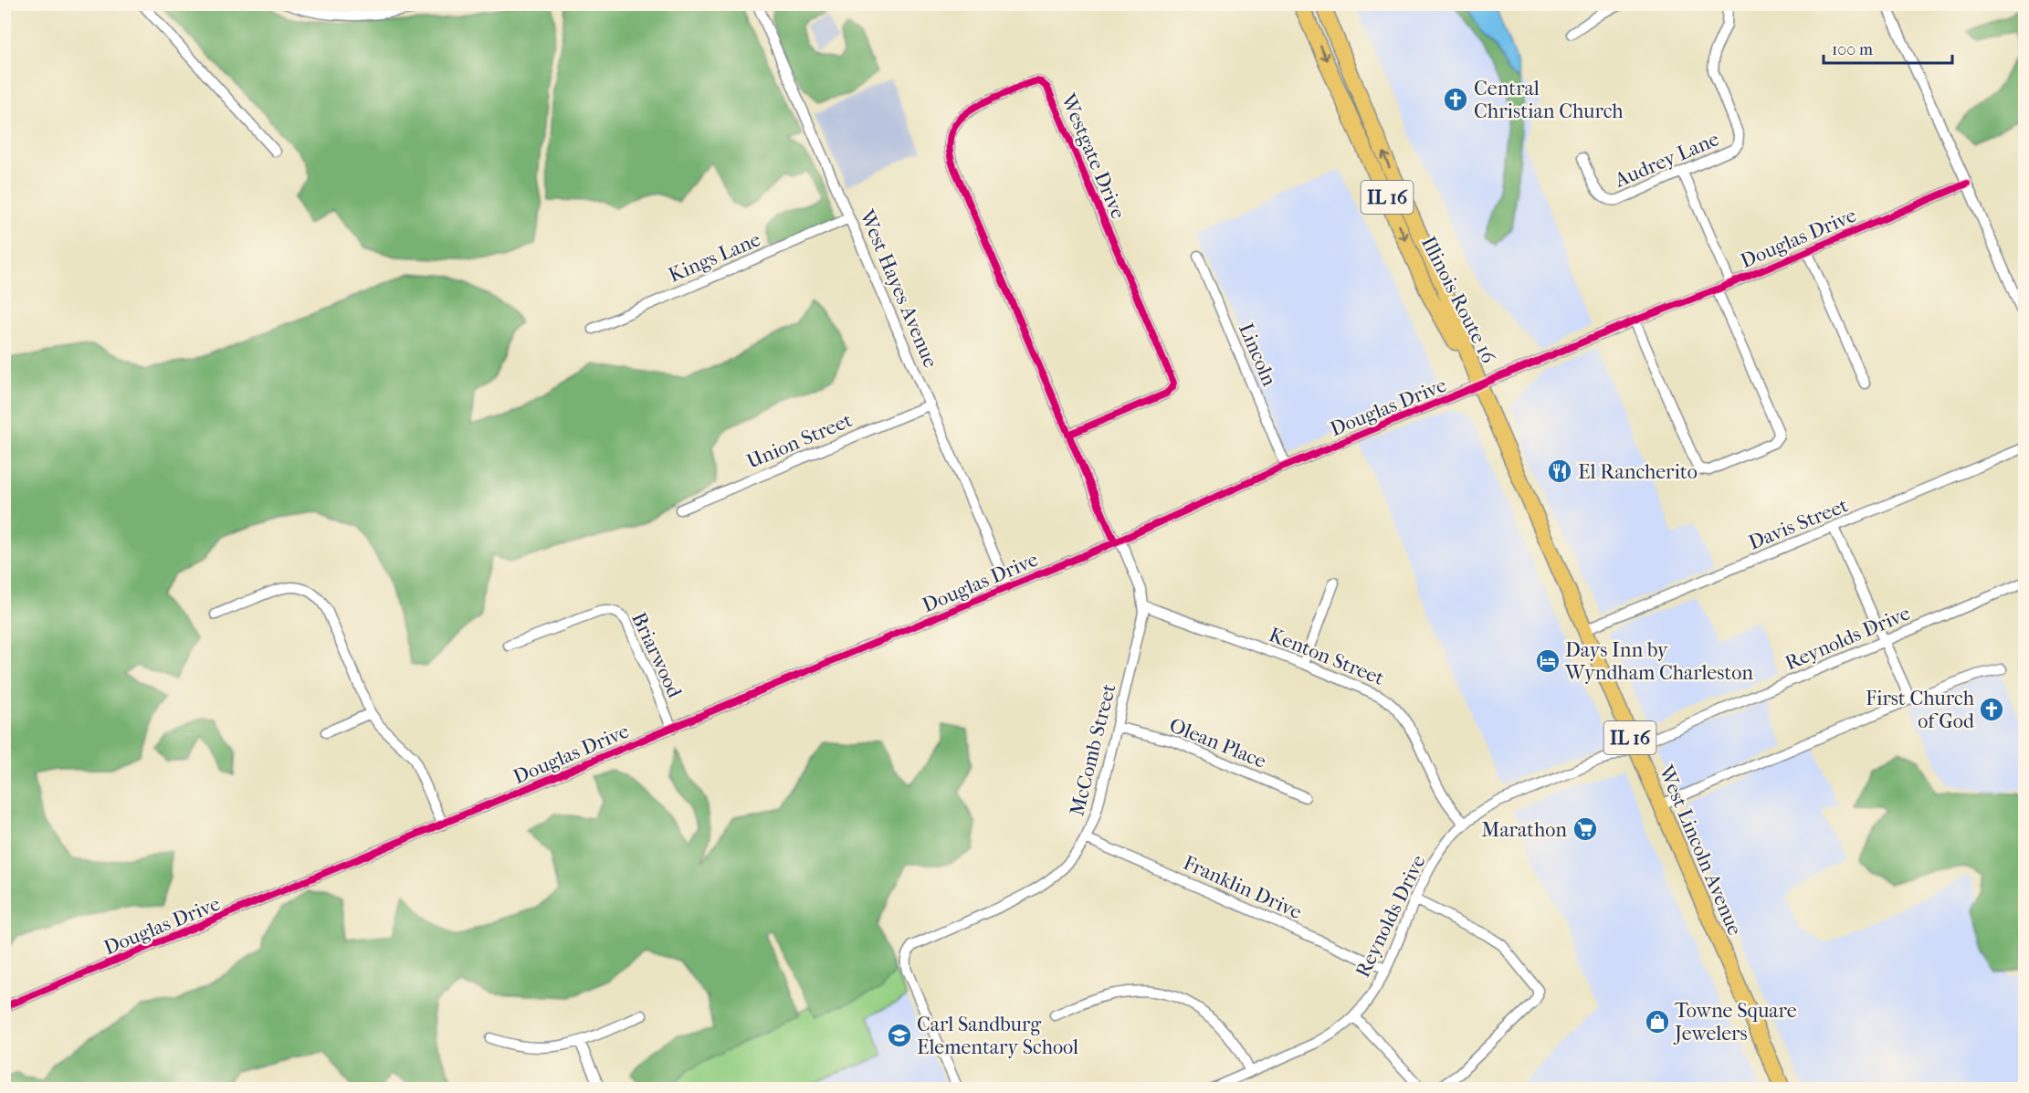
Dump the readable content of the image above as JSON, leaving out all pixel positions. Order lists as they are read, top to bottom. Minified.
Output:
{"streets":{"main road":["IL 16","Illinois Route 16","West Lincoln Avenue"],"street":["Westgate Drive","Audrey Lane","Douglas Drive","Kings Lane","West Hayes Avenue","Lincoln","Union Street","Davis Street","Reynolds Drive","Briarwood","Kenton Street","Olean Place","McComb Street","Franklin Drive"]},"crossings":[["Westgate Drive","Douglas Drive"],["Westgate Drive","McComb Street"],["Douglas Drive","West Hayes Avenue"],["Douglas Drive","Illinois Route 16"],["Douglas Drive","Lincoln"],["Douglas Drive","Briarwood"],["Douglas Drive","McComb Street"],["Douglas Drive","West Lincoln Avenue"],["Kings Lane","West Hayes Avenue"],["West Hayes Avenue","Union Street"],["Illinois Route 16","West Lincoln Avenue"],["Davis Street","West Lincoln Avenue"],["Reynolds Drive","Kenton Street"],["Reynolds Drive","West Lincoln Avenue"],["Reynolds Drive","Franklin Drive"],["Kenton Street","McComb Street"],["Olean Place","McComb Street"],["McComb Street","Franklin Drive"]],"places":{"church":["Central Christian Church","First Church of God"],"restaurant":["El Rancherito"],"hotel":["Days Inn by Wyndham Charleston"],"supermarket":["Marathon"],"shop":["Towne Square Jewelers"],"school or university":["Carl Sandburg Elementary School"]},"scale_bar":"100 m"}
